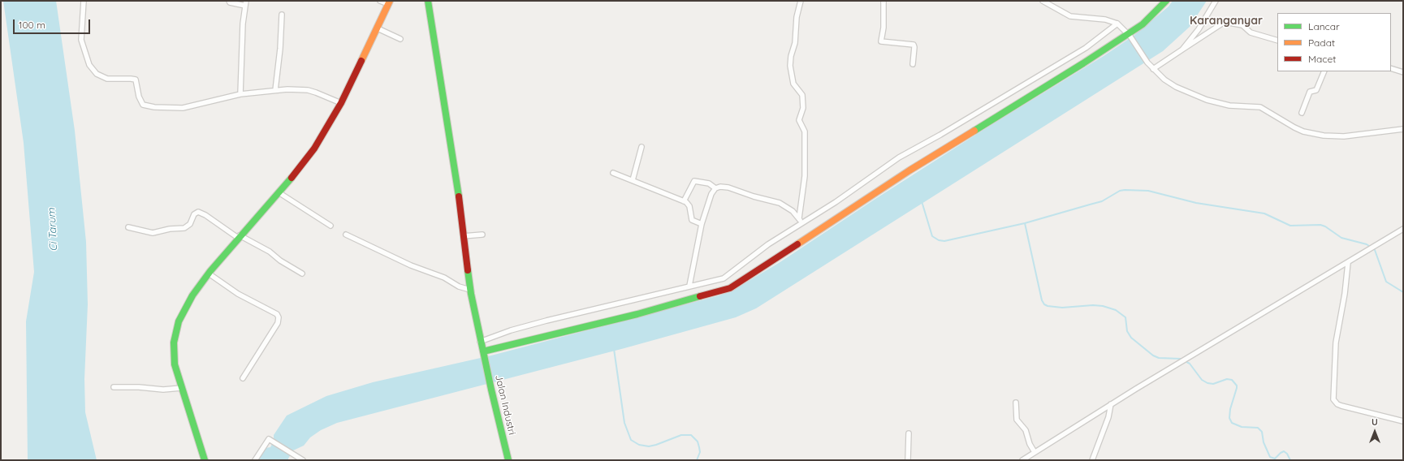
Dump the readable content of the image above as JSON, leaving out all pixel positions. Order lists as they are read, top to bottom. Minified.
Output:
{"streets":{"street":["Jalan Industri"]},"districts":["Karanganyar"],"water":["Ci Tarum"],"legend":["Lancar","Padat","Macet"],"scale_bar":"100 m","north":"top"}
